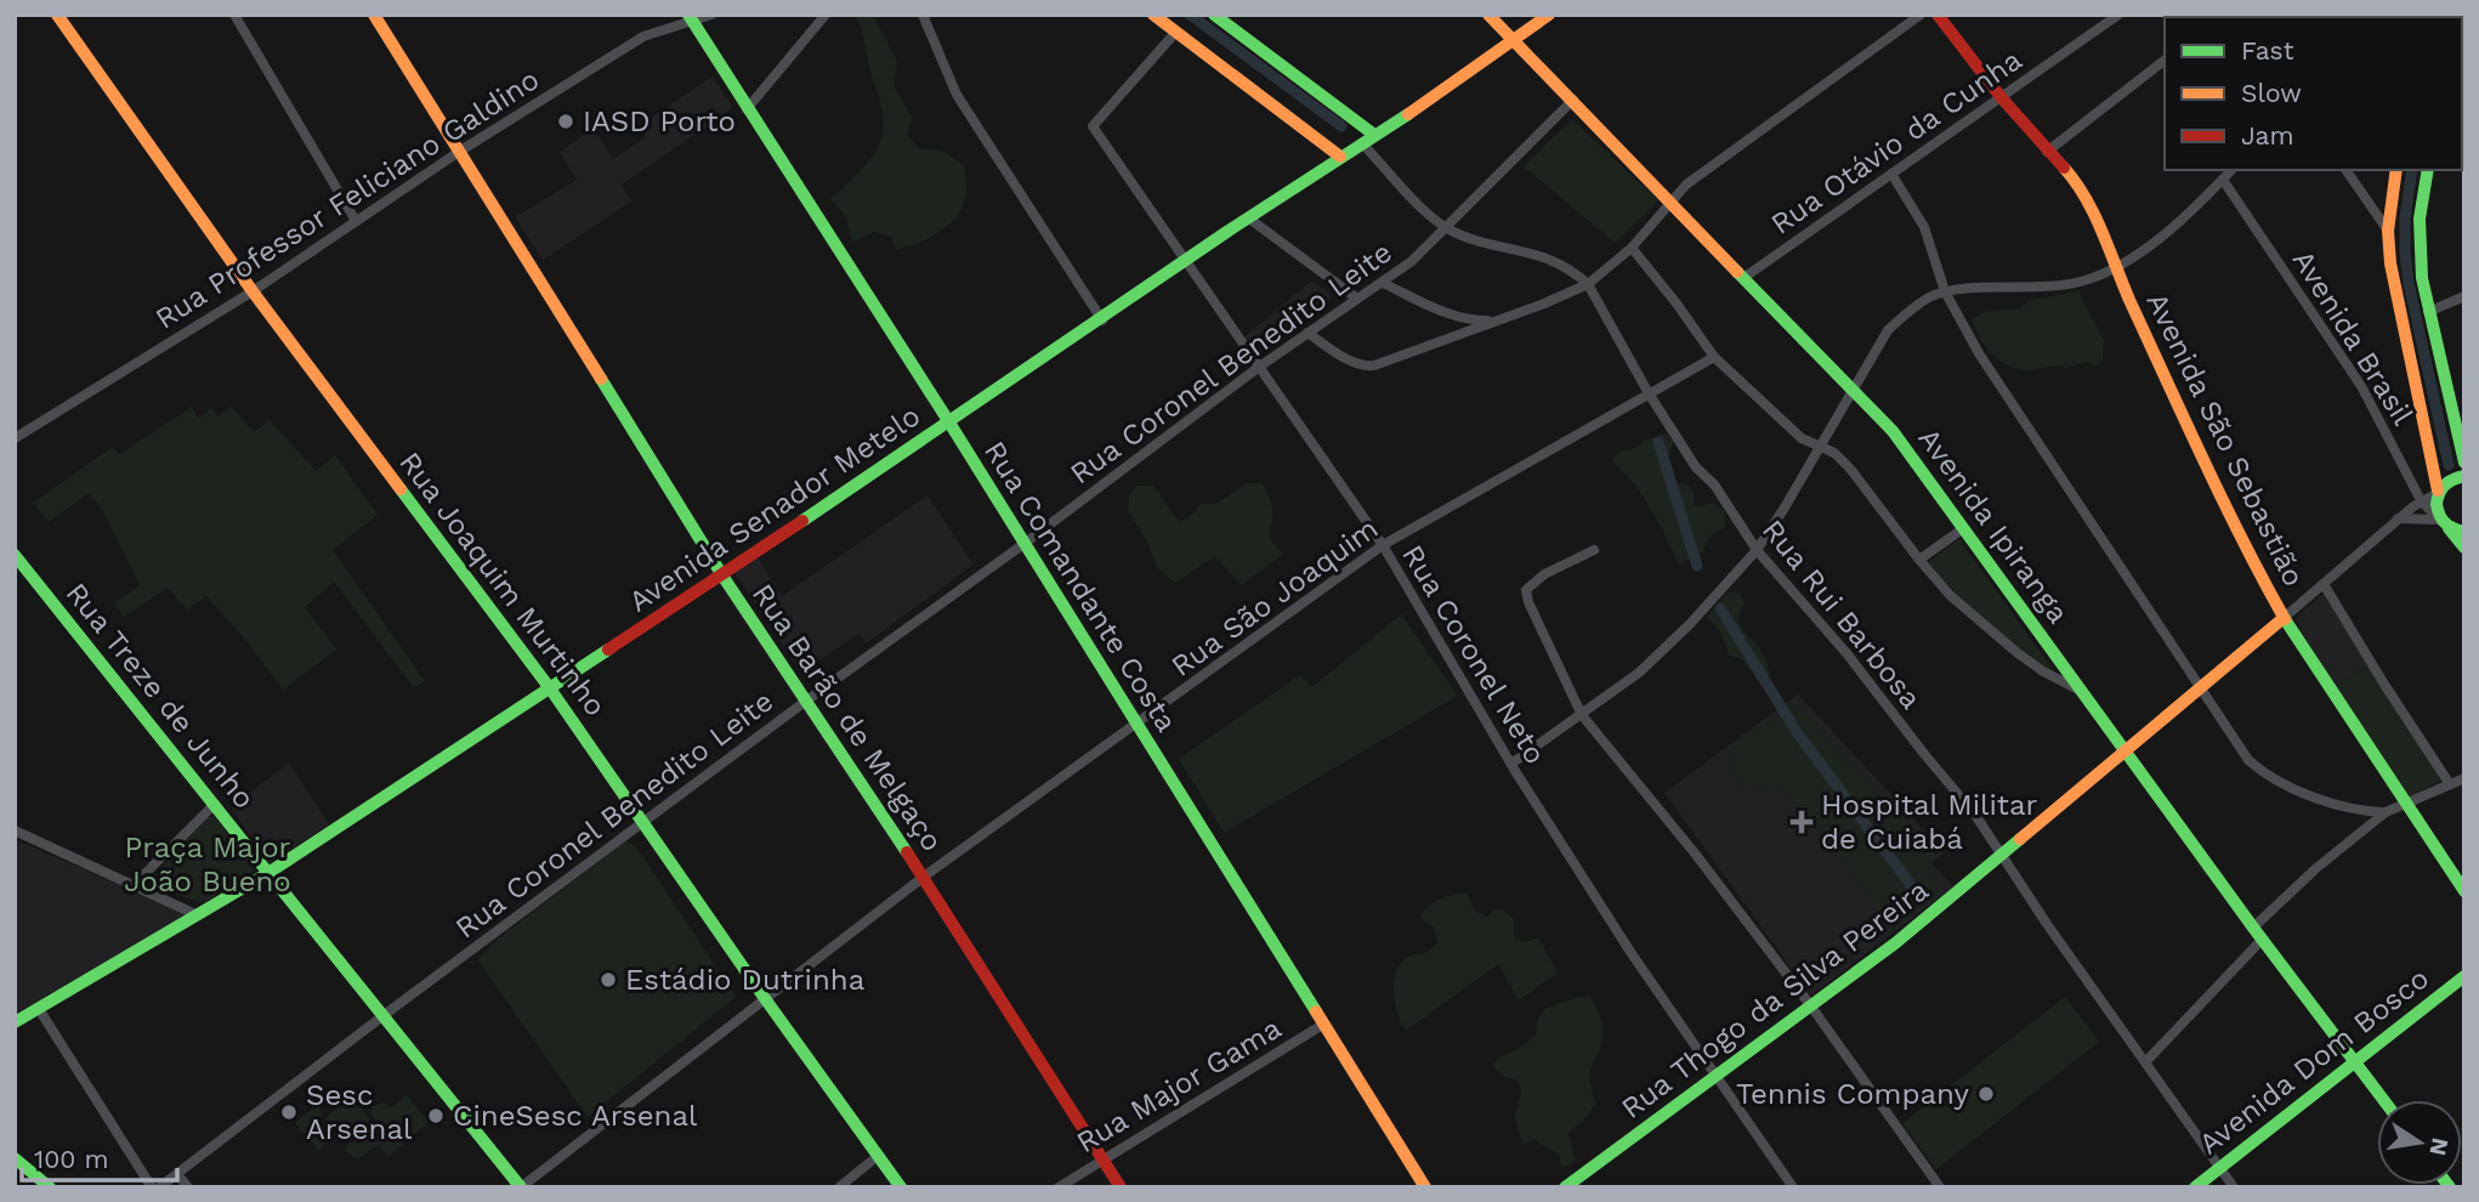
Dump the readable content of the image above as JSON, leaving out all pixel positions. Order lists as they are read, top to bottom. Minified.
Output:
{"streets":{"street":["Rua Otávio da Cunha","Rua Professor Feliciano Galdino","Avenida Brasil","Rua Coronel Benedito Leite","Avenida São Sebastião","Avenida Senador Metelo","Avenida Ipiranga","Rua Joaquim Murtinho","Rua Comandante Costa","Rua São Joaquim","Rua Rui Barbosa","Rua Coronel Neto","Rua Treze de Junho","Rua Barão de Melgaço","Rua Thogo da Silva Pereira","Avenida Dom Bosco","Rua Major Gama"]},"crossings":[["Rua Otávio da Cunha","Avenida São Sebastião"],["Rua Otávio da Cunha","Avenida Ipiranga"],["Rua Professor Feliciano Galdino","Rua Joaquim Murtinho"],["Rua Professor Feliciano Galdino","Rua Comandante Costa"],["Rua Professor Feliciano Galdino","Rua Barão de Melgaço"],["Rua Coronel Benedito Leite","Avenida Ipiranga"],["Rua Coronel Benedito Leite","Rua Joaquim Murtinho"],["Rua Coronel Benedito Leite","Rua Comandante Costa"],["Rua Coronel Benedito Leite","Rua Rui Barbosa"],["Rua Coronel Benedito Leite","Rua Coronel Neto"],["Rua Coronel Benedito Leite","Rua Treze de Junho"],["Rua Coronel Benedito Leite","Rua Barão de Melgaço"],["Avenida São Sebastião","Rua Thogo da Silva Pereira"],["Avenida Senador Metelo","Avenida Ipiranga"],["Avenida Senador Metelo","Rua Joaquim Murtinho"],["Avenida Senador Metelo","Rua Comandante Costa"],["Avenida Senador Metelo","Rua Rui Barbosa"],["Avenida Senador Metelo","Rua Coronel Neto"],["Avenida Senador Metelo","Rua Treze de Junho"],["Avenida Senador Metelo","Rua Barão de Melgaço"],["Avenida Ipiranga","Rua Thogo da Silva Pereira"],["Avenida Ipiranga","Avenida Dom Bosco"],["Rua Joaquim Murtinho","Rua São Joaquim"],["Rua Comandante Costa","Rua São Joaquim"],["Rua Comandante Costa","Rua Major Gama"],["Rua São Joaquim","Rua Rui Barbosa"],["Rua São Joaquim","Rua Coronel Neto"],["Rua São Joaquim","Rua Treze de Junho"],["Rua São Joaquim","Rua Barão de Melgaço"],["Rua Rui Barbosa","Rua Thogo da Silva Pereira"],["Rua Rui Barbosa","Avenida Dom Bosco"],["Rua Coronel Neto","Rua Thogo da Silva Pereira"],["Rua Barão de Melgaço","Rua Major Gama"]],"parks":["Praça Major João Bueno"],"places":{"other":["IASD Porto","Estádio Dutrinha","Tennis Company","Sesc Arsenal","CineSesc Arsenal"],"health":["Hospital Militar de Cuiabá"]},"legend":["Fast","Slow","Jam"],"scale_bar":"100 m","north":"right"}
